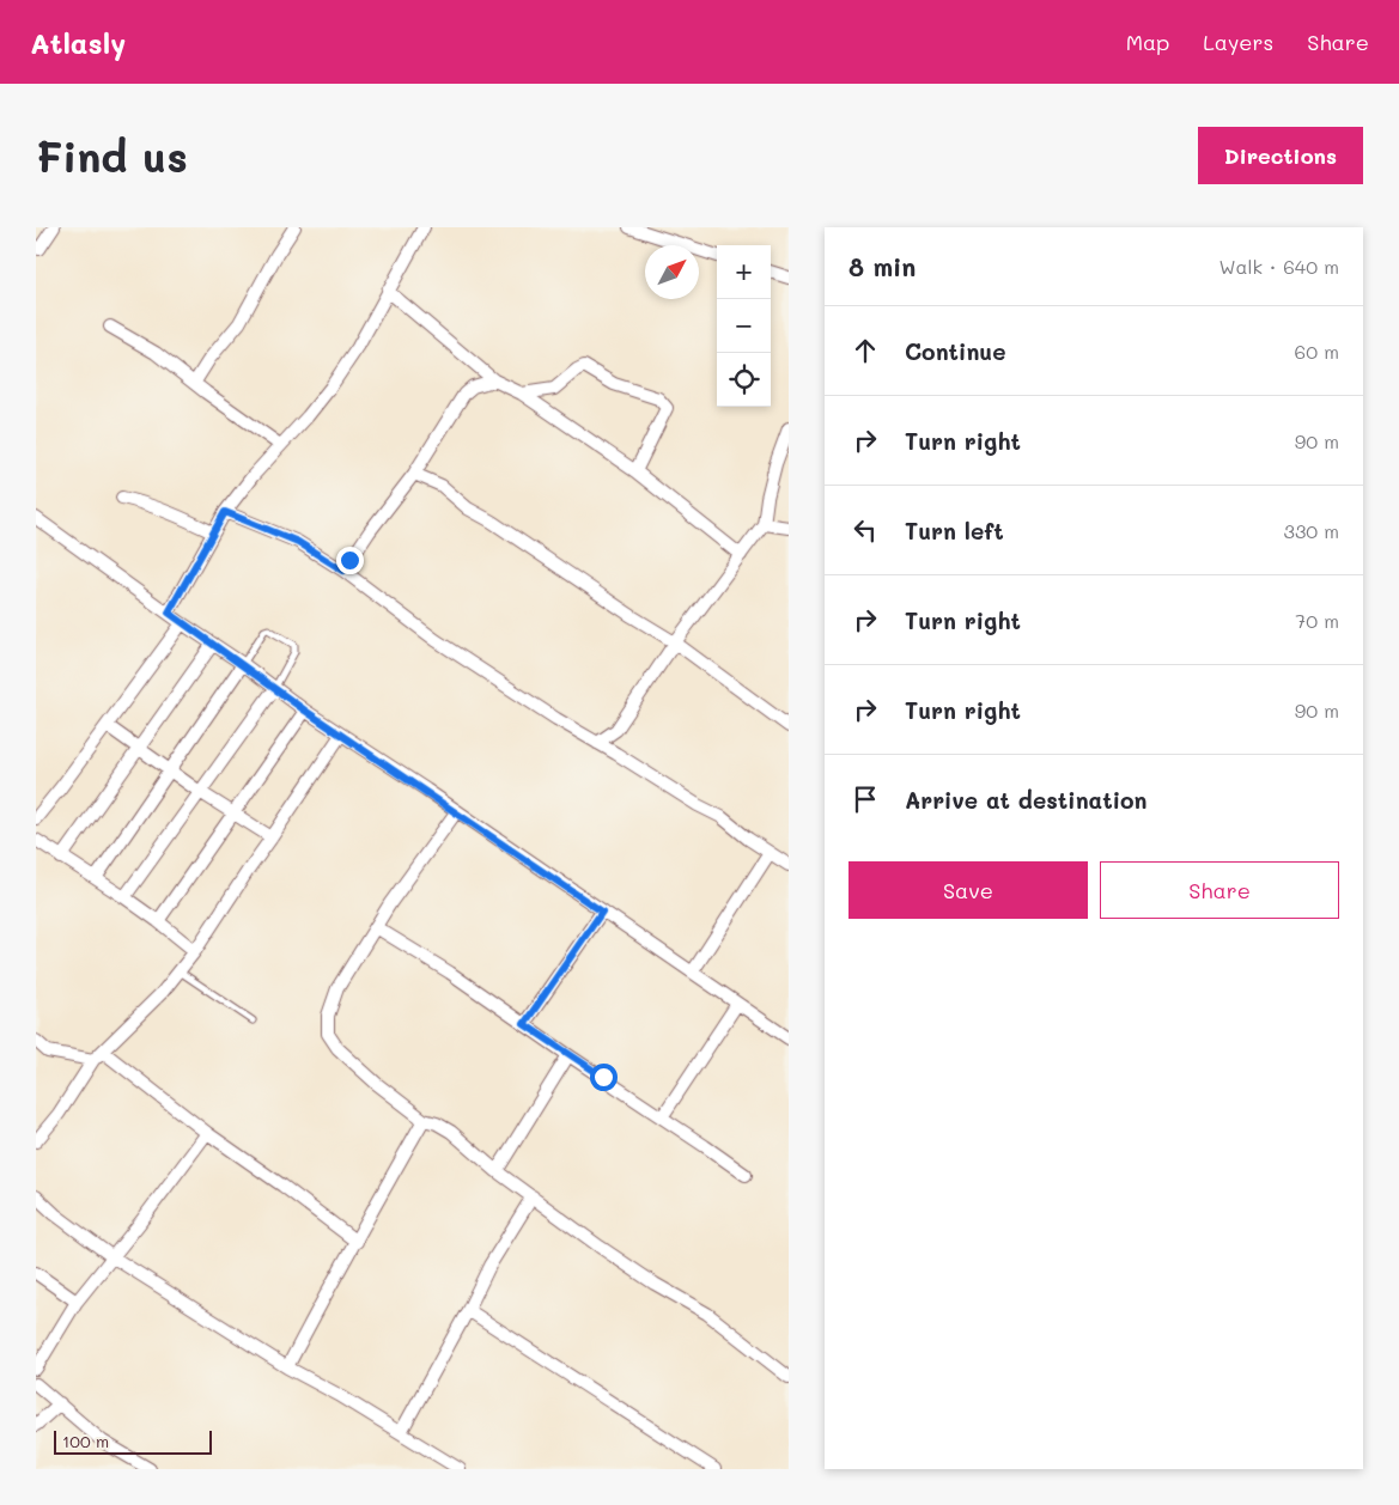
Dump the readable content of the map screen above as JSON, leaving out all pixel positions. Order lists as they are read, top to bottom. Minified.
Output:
{"scale_bar":"100 m","north":"top right","page":{"header":"Atlasly","nav":["Map","Layers","Share"],"buttons":["Directions",["Save","Share"]],"title":"Find us","heading":["8 min","Walk · 640 m"],"map_buttons":["+","−"],"list":[["Continue","60 m"],["Turn right","90 m"],["Turn left","330 m"],["Turn right","70 m"],["Turn right","90 m"],"Arrive at destination"],"scale":"100 m"}}
